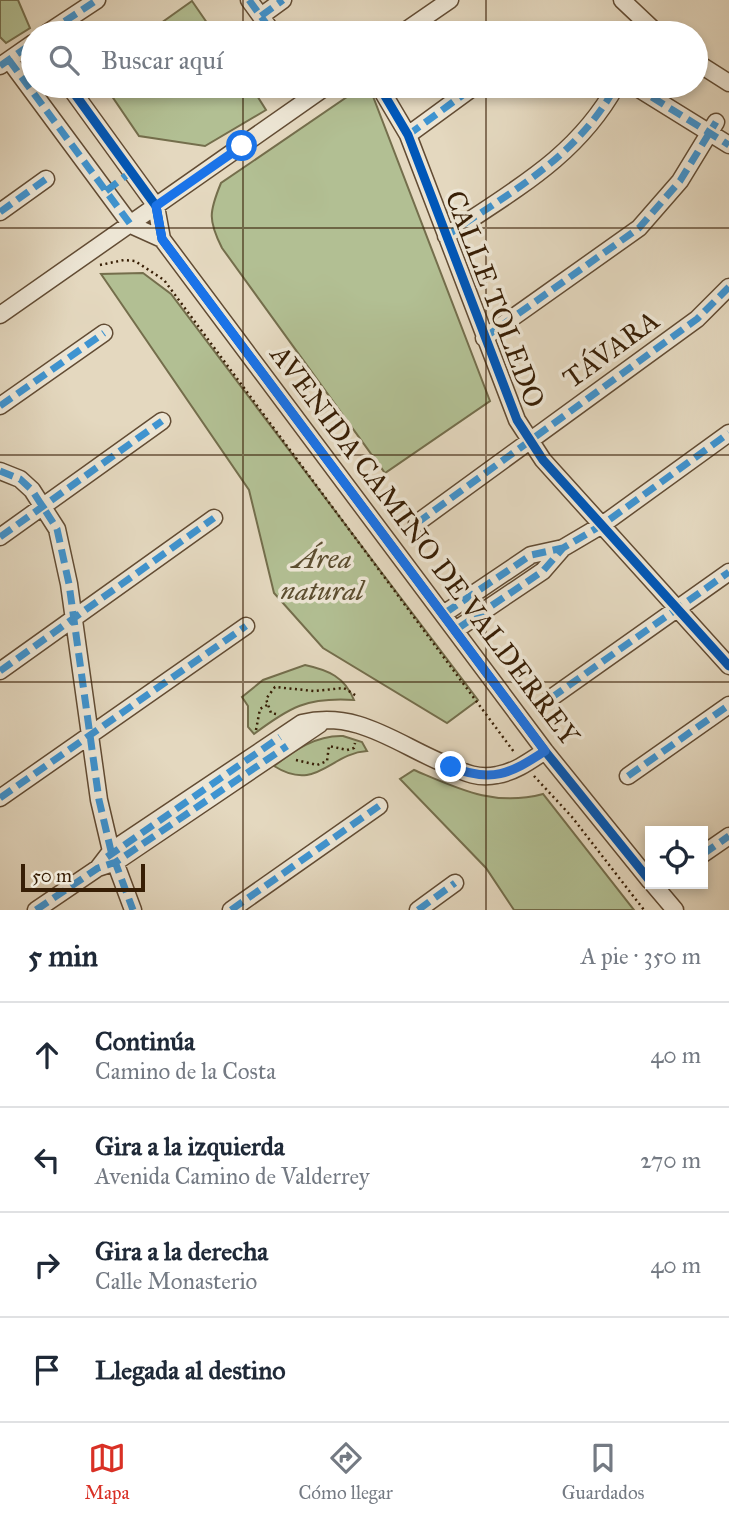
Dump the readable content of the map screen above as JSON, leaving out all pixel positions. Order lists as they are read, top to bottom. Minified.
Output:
{"streets":{"street":["CALLE TOLEDO","TÁVARA","AVENIDA CAMINO DE VALDERREY"]},"crossings":[["CALLE TOLEDO","TÁVARA"]],"parks":["Área natural"],"scale_bar":"50 m","page":{"search":"Buscar aquí","scale":"50 m","heading":["5 min","A pie · 350 m"],"list":[["Continúa","Camino de la Costa","40 m"],["Gira a la izquierda","Avenida Camino de Valderrey","270 m"],["Gira a la derecha","Calle Monasterio","40 m"],"Llegada al destino"],"nav":["Mapa","Cómo llegar","Guardados"]}}
